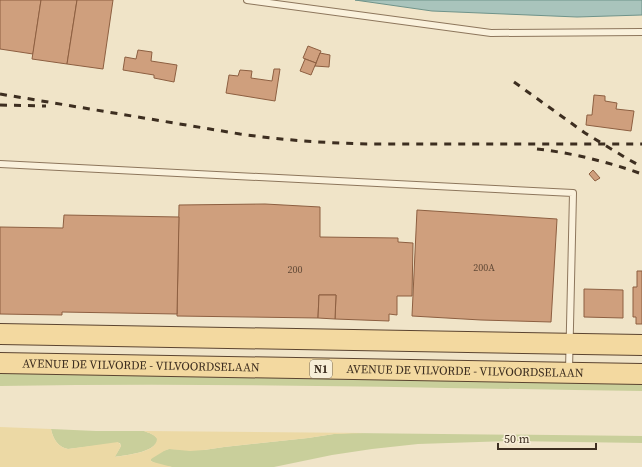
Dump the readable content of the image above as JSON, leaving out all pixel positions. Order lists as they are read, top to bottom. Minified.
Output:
{"streets":{"main road":["AVENUE DE VILVORDE - VILVOORDSELAAN","N1"]},"house_numbers":["200A","200"],"scale_bar":"50 m"}
